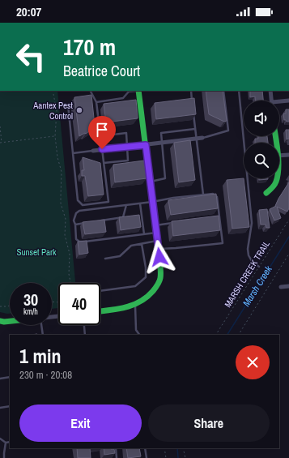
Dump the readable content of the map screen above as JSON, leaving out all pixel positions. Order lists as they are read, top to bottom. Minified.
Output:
{"streets":{"path":["MARSH CREEK TRAIL"]},"water":["Marsh Creek"],"parks":["Sunset Park"],"places":["Aantex Pest Control"],"page":{"status":"20:07","turn":["170 m","Beatrice Court"],"speed":"30 km/h","limit":"40","heading":["1 min","230 m · 20:08"],"buttons":["Exit","Share"]}}
